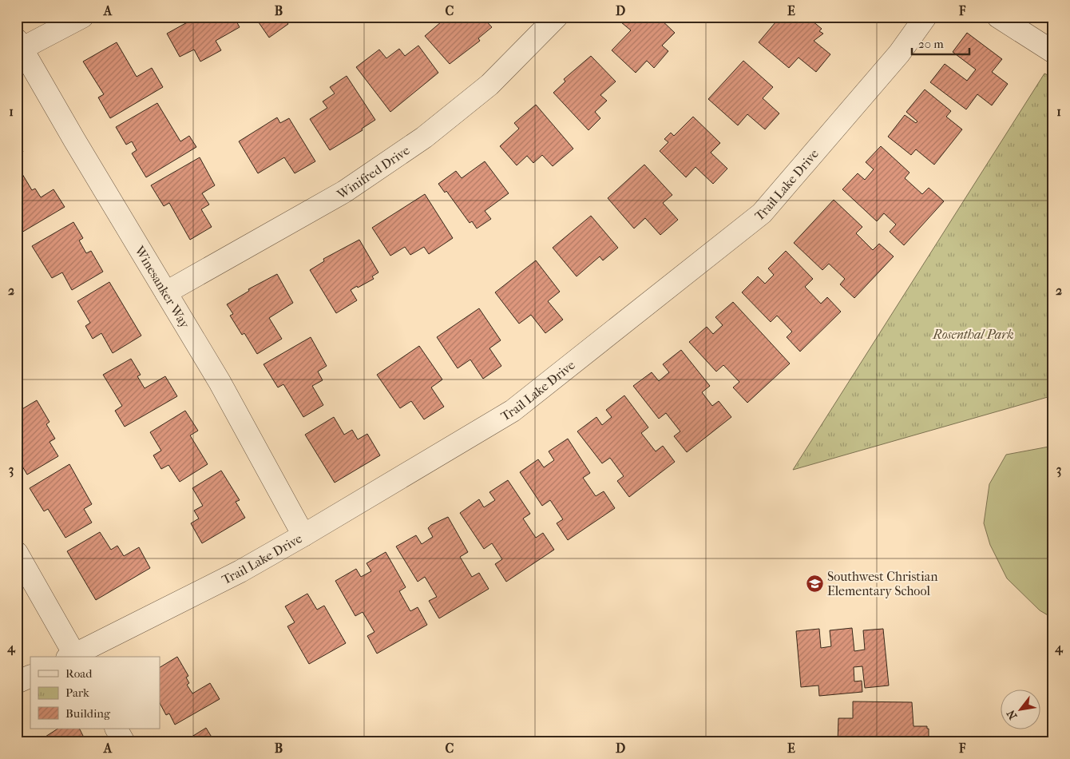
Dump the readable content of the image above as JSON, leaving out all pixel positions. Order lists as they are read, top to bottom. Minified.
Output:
{"streets":{"street":["Winifred Drive","Trail Lake Drive","Winesanker Way"]},"crossings":[["Winifred Drive","Winesanker Way"],["Trail Lake Drive","Winesanker Way"]],"parks":["Rosenthal Park"],"places":{"school or university":["Southwest Christian Elementary School"]},"legend":["Road","Park","Building"],"scale_bar":"20 m","north":"bottom left","grid":{"columns":["A","B","C","D","E","F"],"rows":["1","2","3","4"]}}
